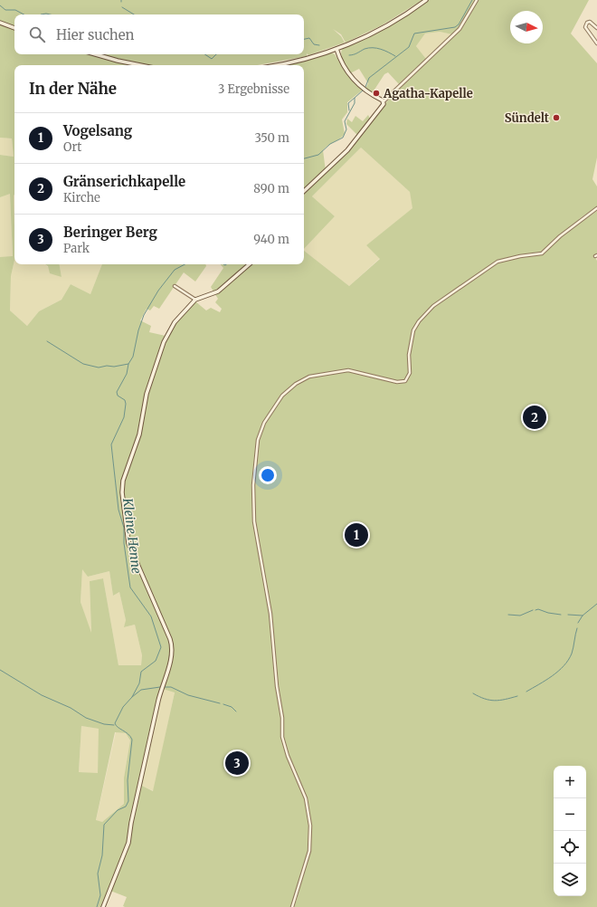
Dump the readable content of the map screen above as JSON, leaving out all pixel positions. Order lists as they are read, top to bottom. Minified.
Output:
{"water":["Kleine Henne"],"places":["Agatha-Kapelle","Sündelt"],"north":"right","page":{"search":"Hier suchen","heading":["In der Nähe","3 Ergebnisse"],"list":[{"mark":"1","name":"Vogelsang","note":"Ort","value":"350 m"},{"mark":"2","name":"Gränserichkapelle","note":"Kirche","value":"890 m"},{"mark":"3","name":"Beringer Berg","note":"Park","value":"940 m"}],"pins":["2","1","3"],"map_buttons":["+","−"]}}
